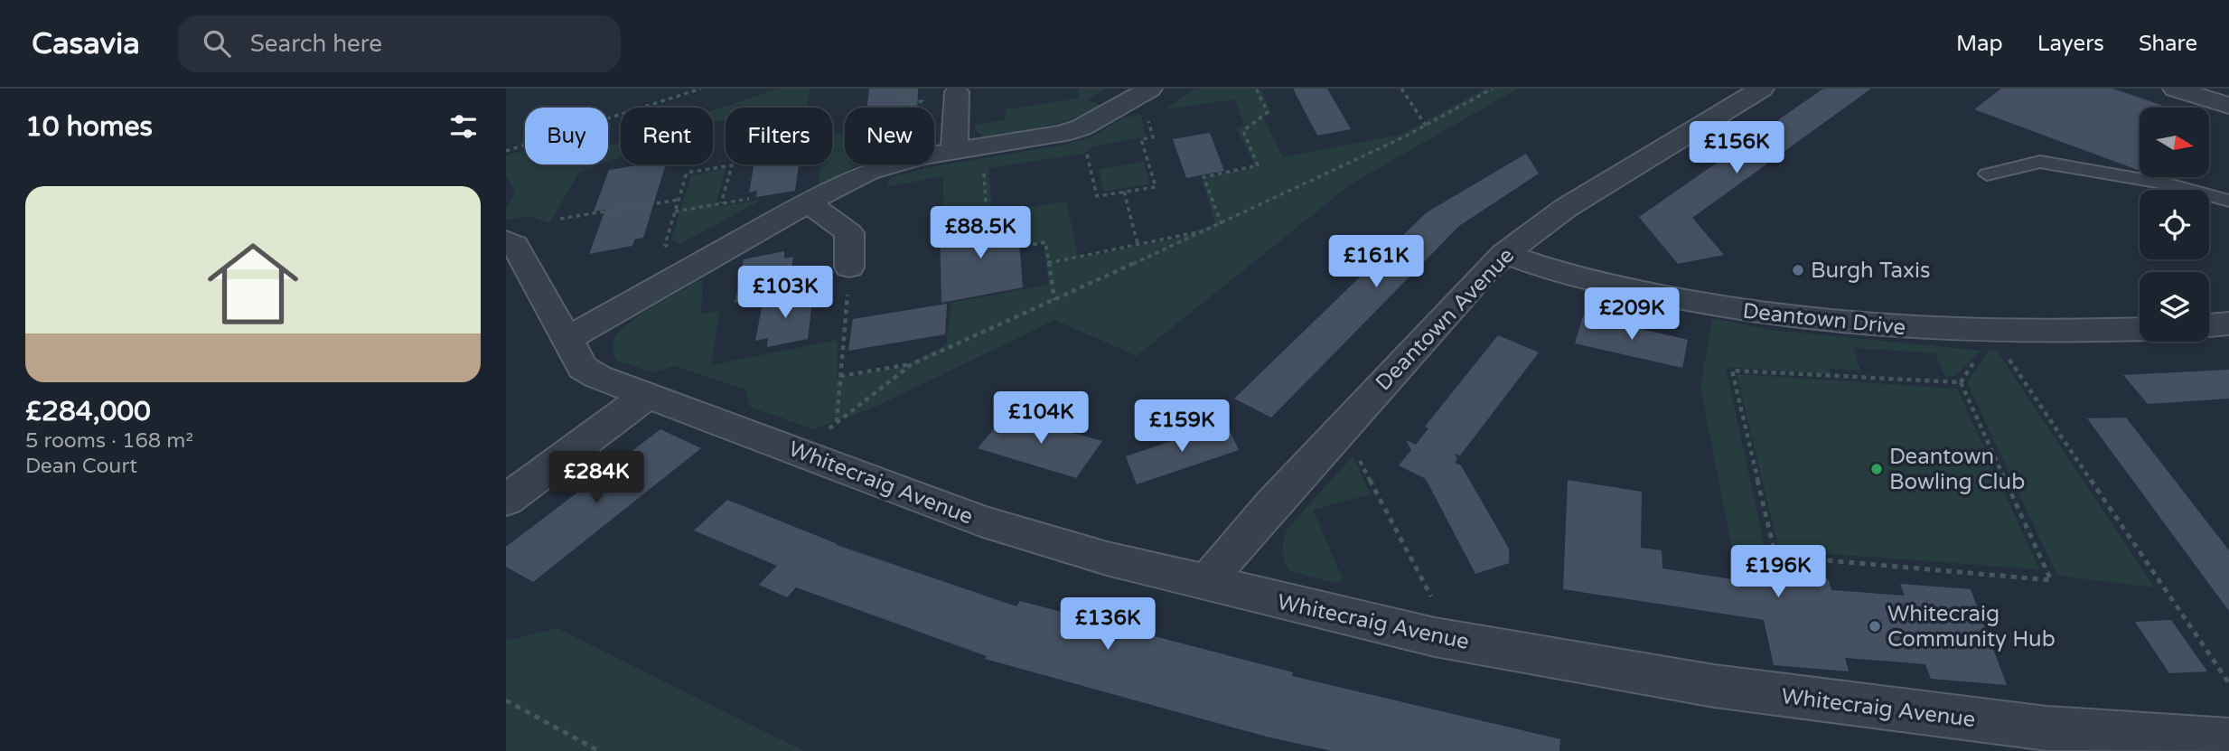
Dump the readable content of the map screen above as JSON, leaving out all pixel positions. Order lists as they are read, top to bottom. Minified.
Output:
{"streets":{"street":["Deantown Avenue","Deantown Drive","Whitecraig Avenue"]},"crossings":[["Deantown Avenue","Deantown Drive"],["Deantown Avenue","Whitecraig Avenue"]],"places":["Burgh Taxis","Deantown Bowling Club","Whitecraig Community Hub"],"north":"right","page":{"header":"Casavia","search":"Search here","nav":["Map","Layers","Share"],"heading":"10 homes","chip":["Buy","Rent","Filters","New"],"price":["£156K","£88.5K","£161K","£103K","£209K","£104K","£159K","£284K","£196K","£136K"],"list":[{"name":"£284,000","note":"5 rooms · 168 m² · Dean Court"}]}}
